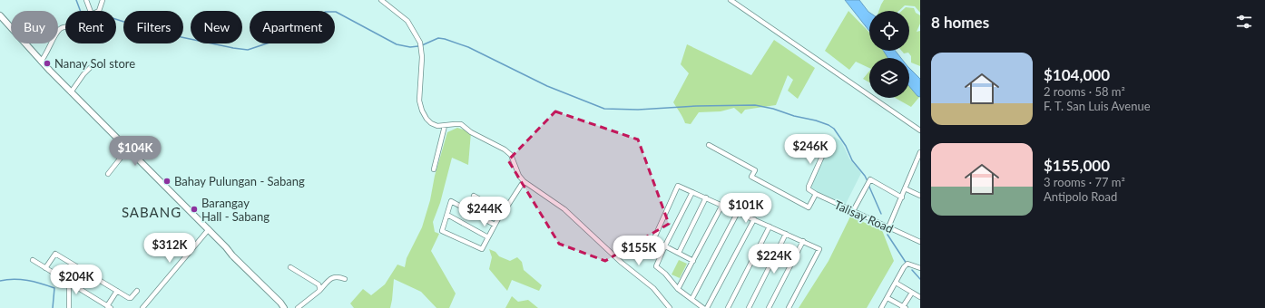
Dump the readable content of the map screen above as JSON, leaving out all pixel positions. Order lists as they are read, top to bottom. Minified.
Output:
{"streets":{"street":["Talisay Road"]},"districts":["SABANG"],"places":["Nanay Sol store","Bahay Pulungan - Sabang","Barangay Hall - Sabang"],"page":{"heading":"8 homes","chip":["Buy","Rent","Filters","New","Apartment"],"list":[{"name":"$104,000","note":"2 rooms · 58 m² · F. T. San Luis Avenue"},{"name":"$155,000","note":"3 rooms · 77 m² · Antipolo Road"}],"price":["$246K","$104K","$101K","$244K","$312K","$155K","$224K","$204K"]}}
